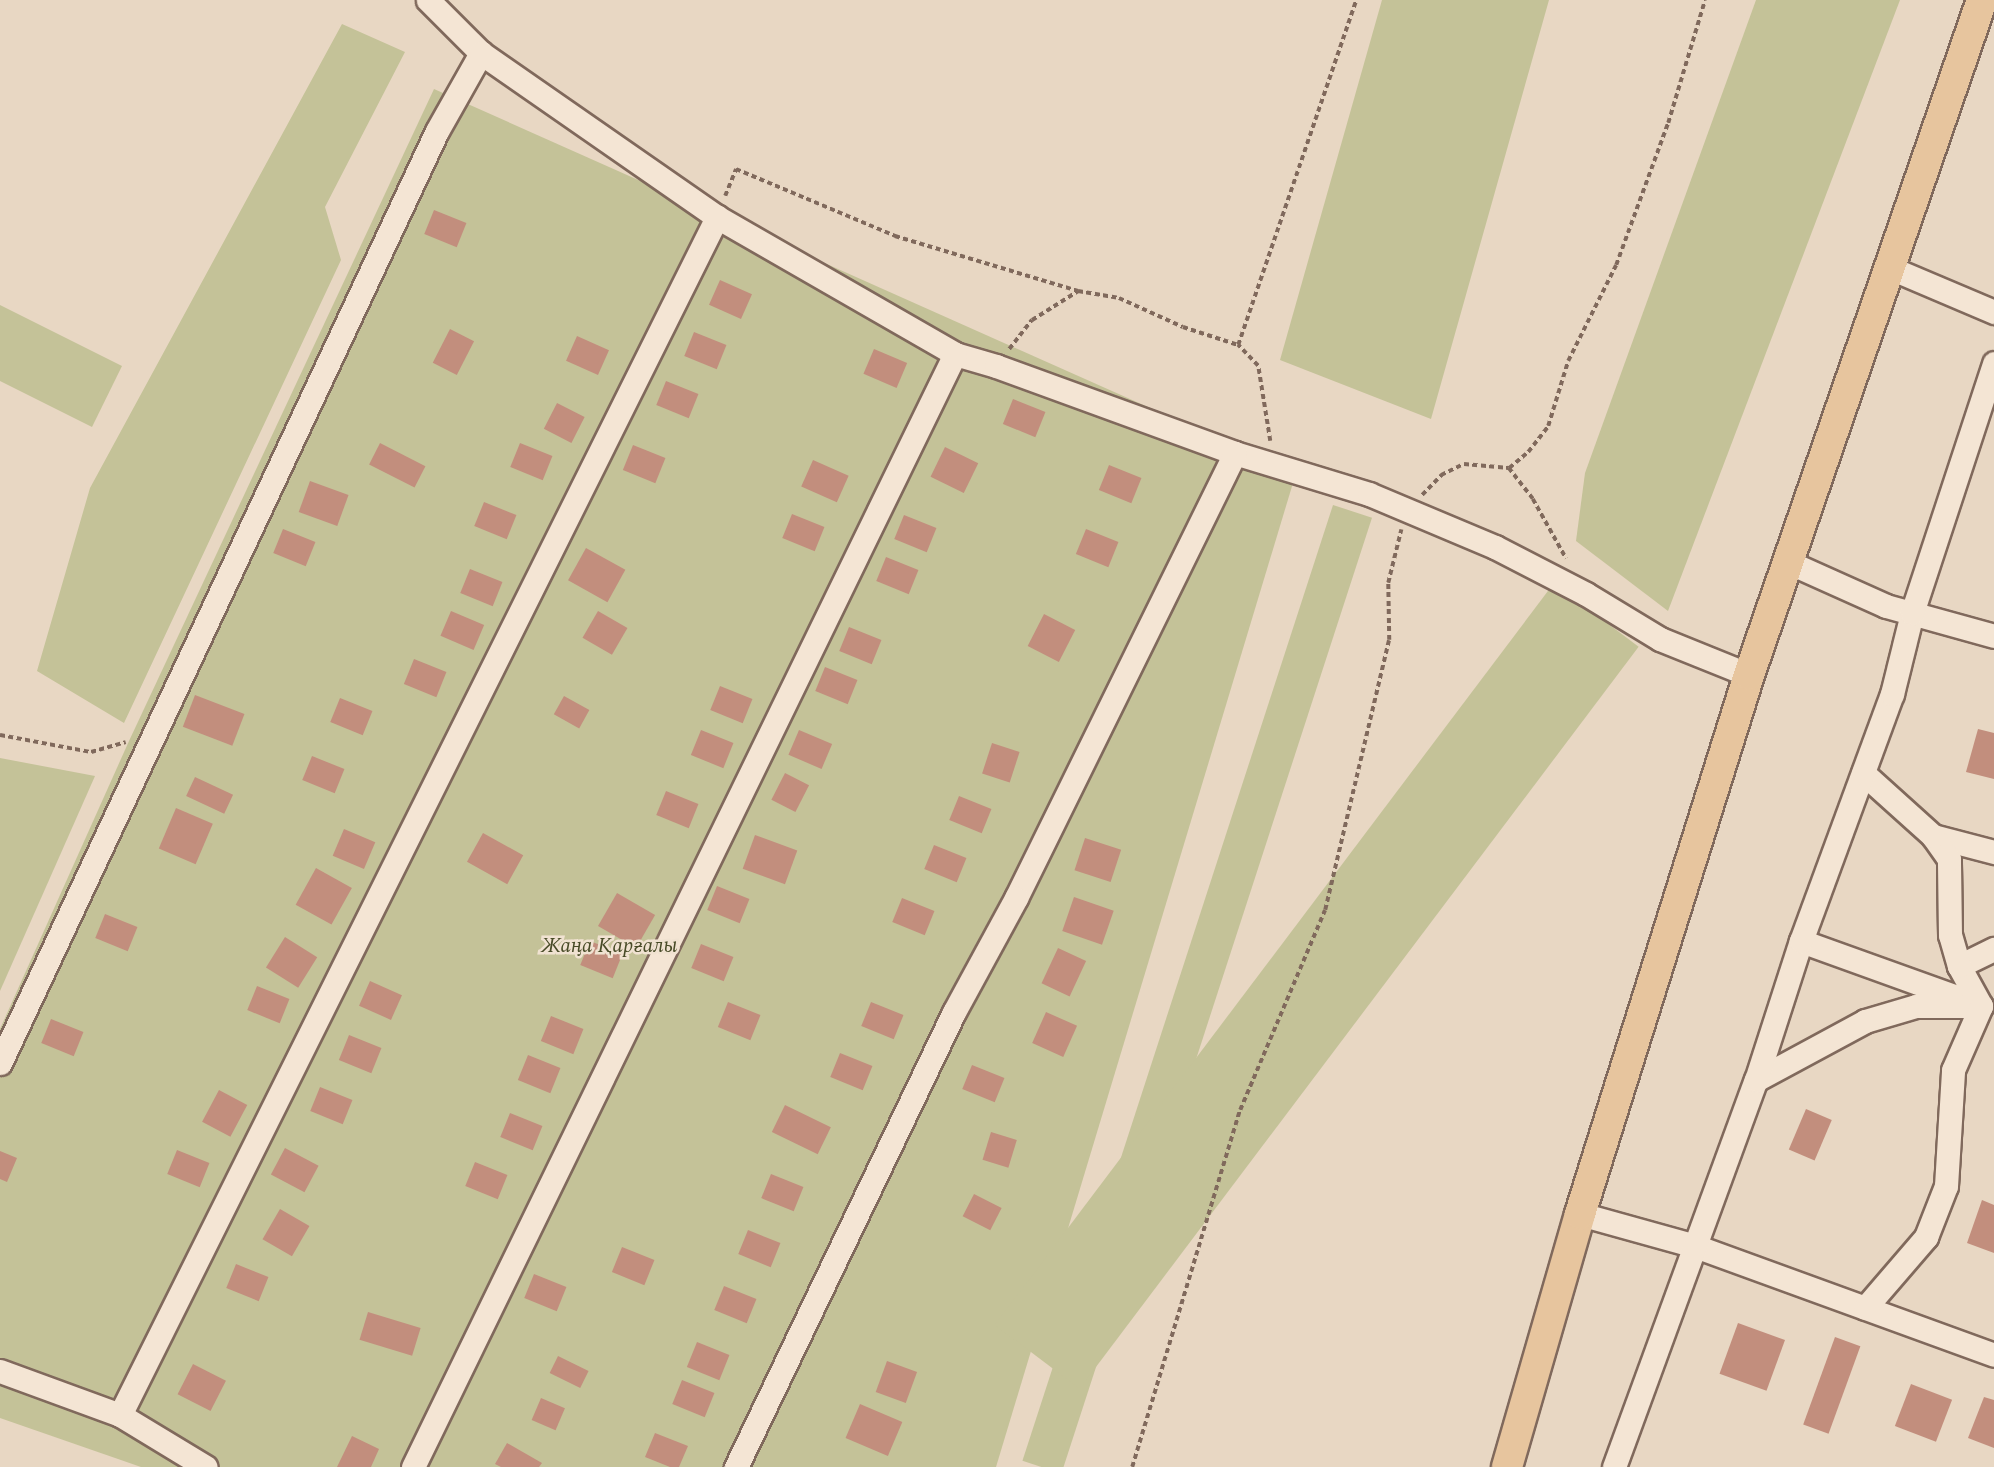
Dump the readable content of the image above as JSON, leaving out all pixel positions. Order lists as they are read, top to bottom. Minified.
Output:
{"parks":["Жаңа Қарғалы"]}
